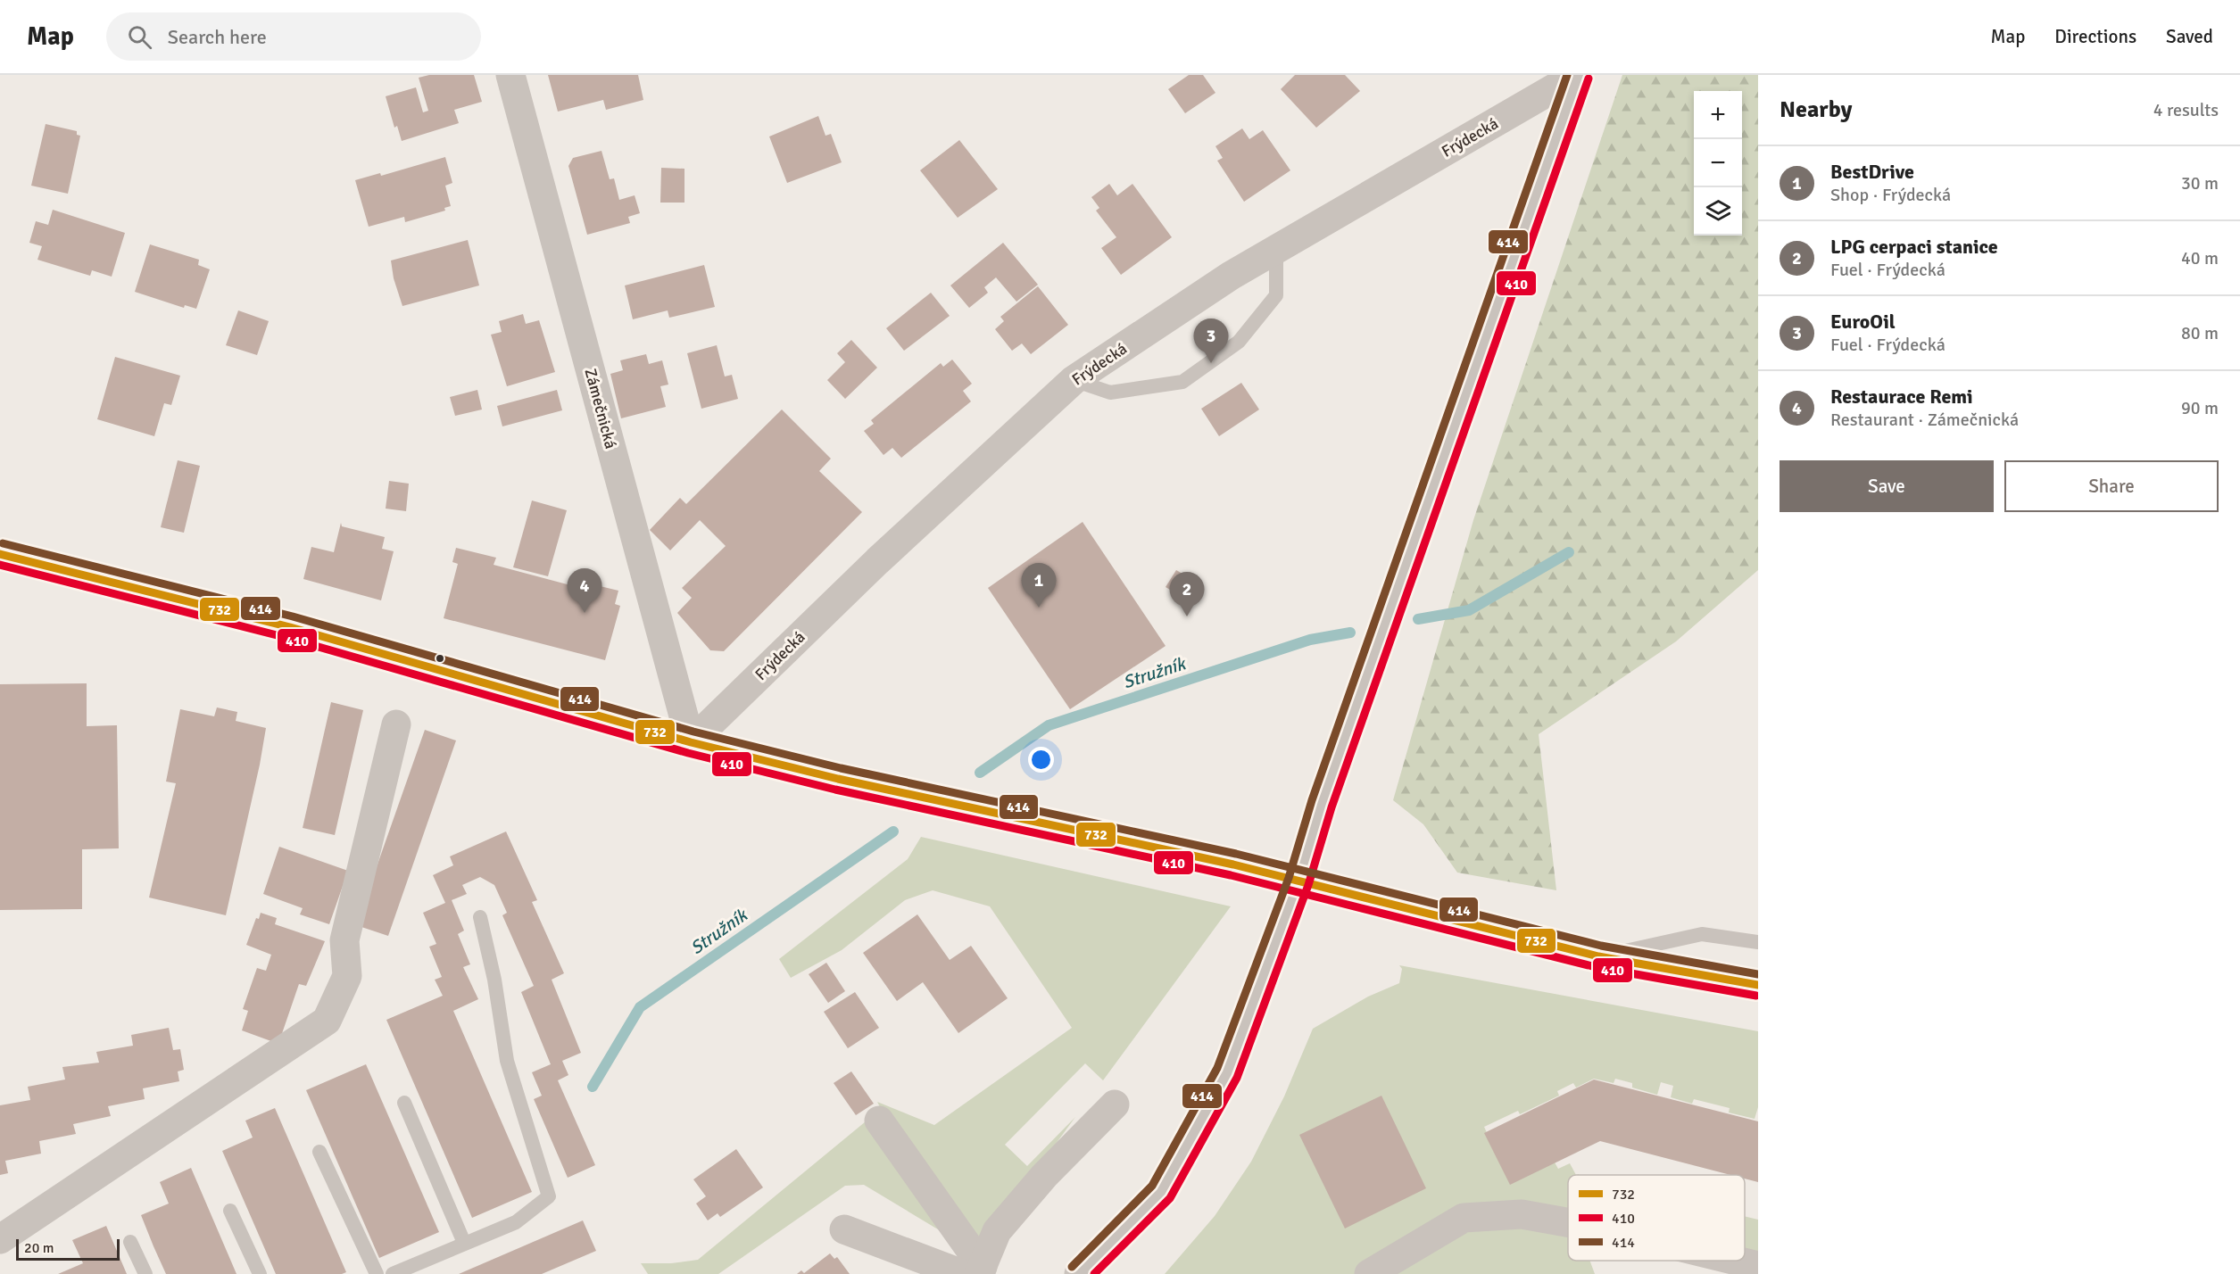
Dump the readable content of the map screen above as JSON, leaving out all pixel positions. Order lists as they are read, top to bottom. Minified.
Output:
{"streets":{"street":["Frýdecká","Zámečnická"]},"crossings":[["Frýdecká","Zámečnická"]],"water":["Stružník"],"lines":["transit line 414","transit line 410","transit line 732"],"legend":["732","410","414"],"scale_bar":"20 m","page":{"header":"Map","search":"Search here","nav":["Map","Directions","Saved"],"heading":["Nearby","4 results"],"map_buttons":["+","−"],"list":[{"mark":"1","name":"BestDrive","note":"Shop · Frýdecká","value":"30 m"},{"mark":"2","name":"LPG cerpaci stanice","note":"Fuel · Frýdecká","value":"40 m"},{"mark":"3","name":"EuroOil","note":"Fuel · Frýdecká","value":"80 m"},{"mark":"4","name":"Restaurace Remi","note":"Restaurant · Zámečnická","value":"90 m"}],"pins":["3","1","4","2"],"buttons":["Save","Share"],"scale":"20 m"}}
